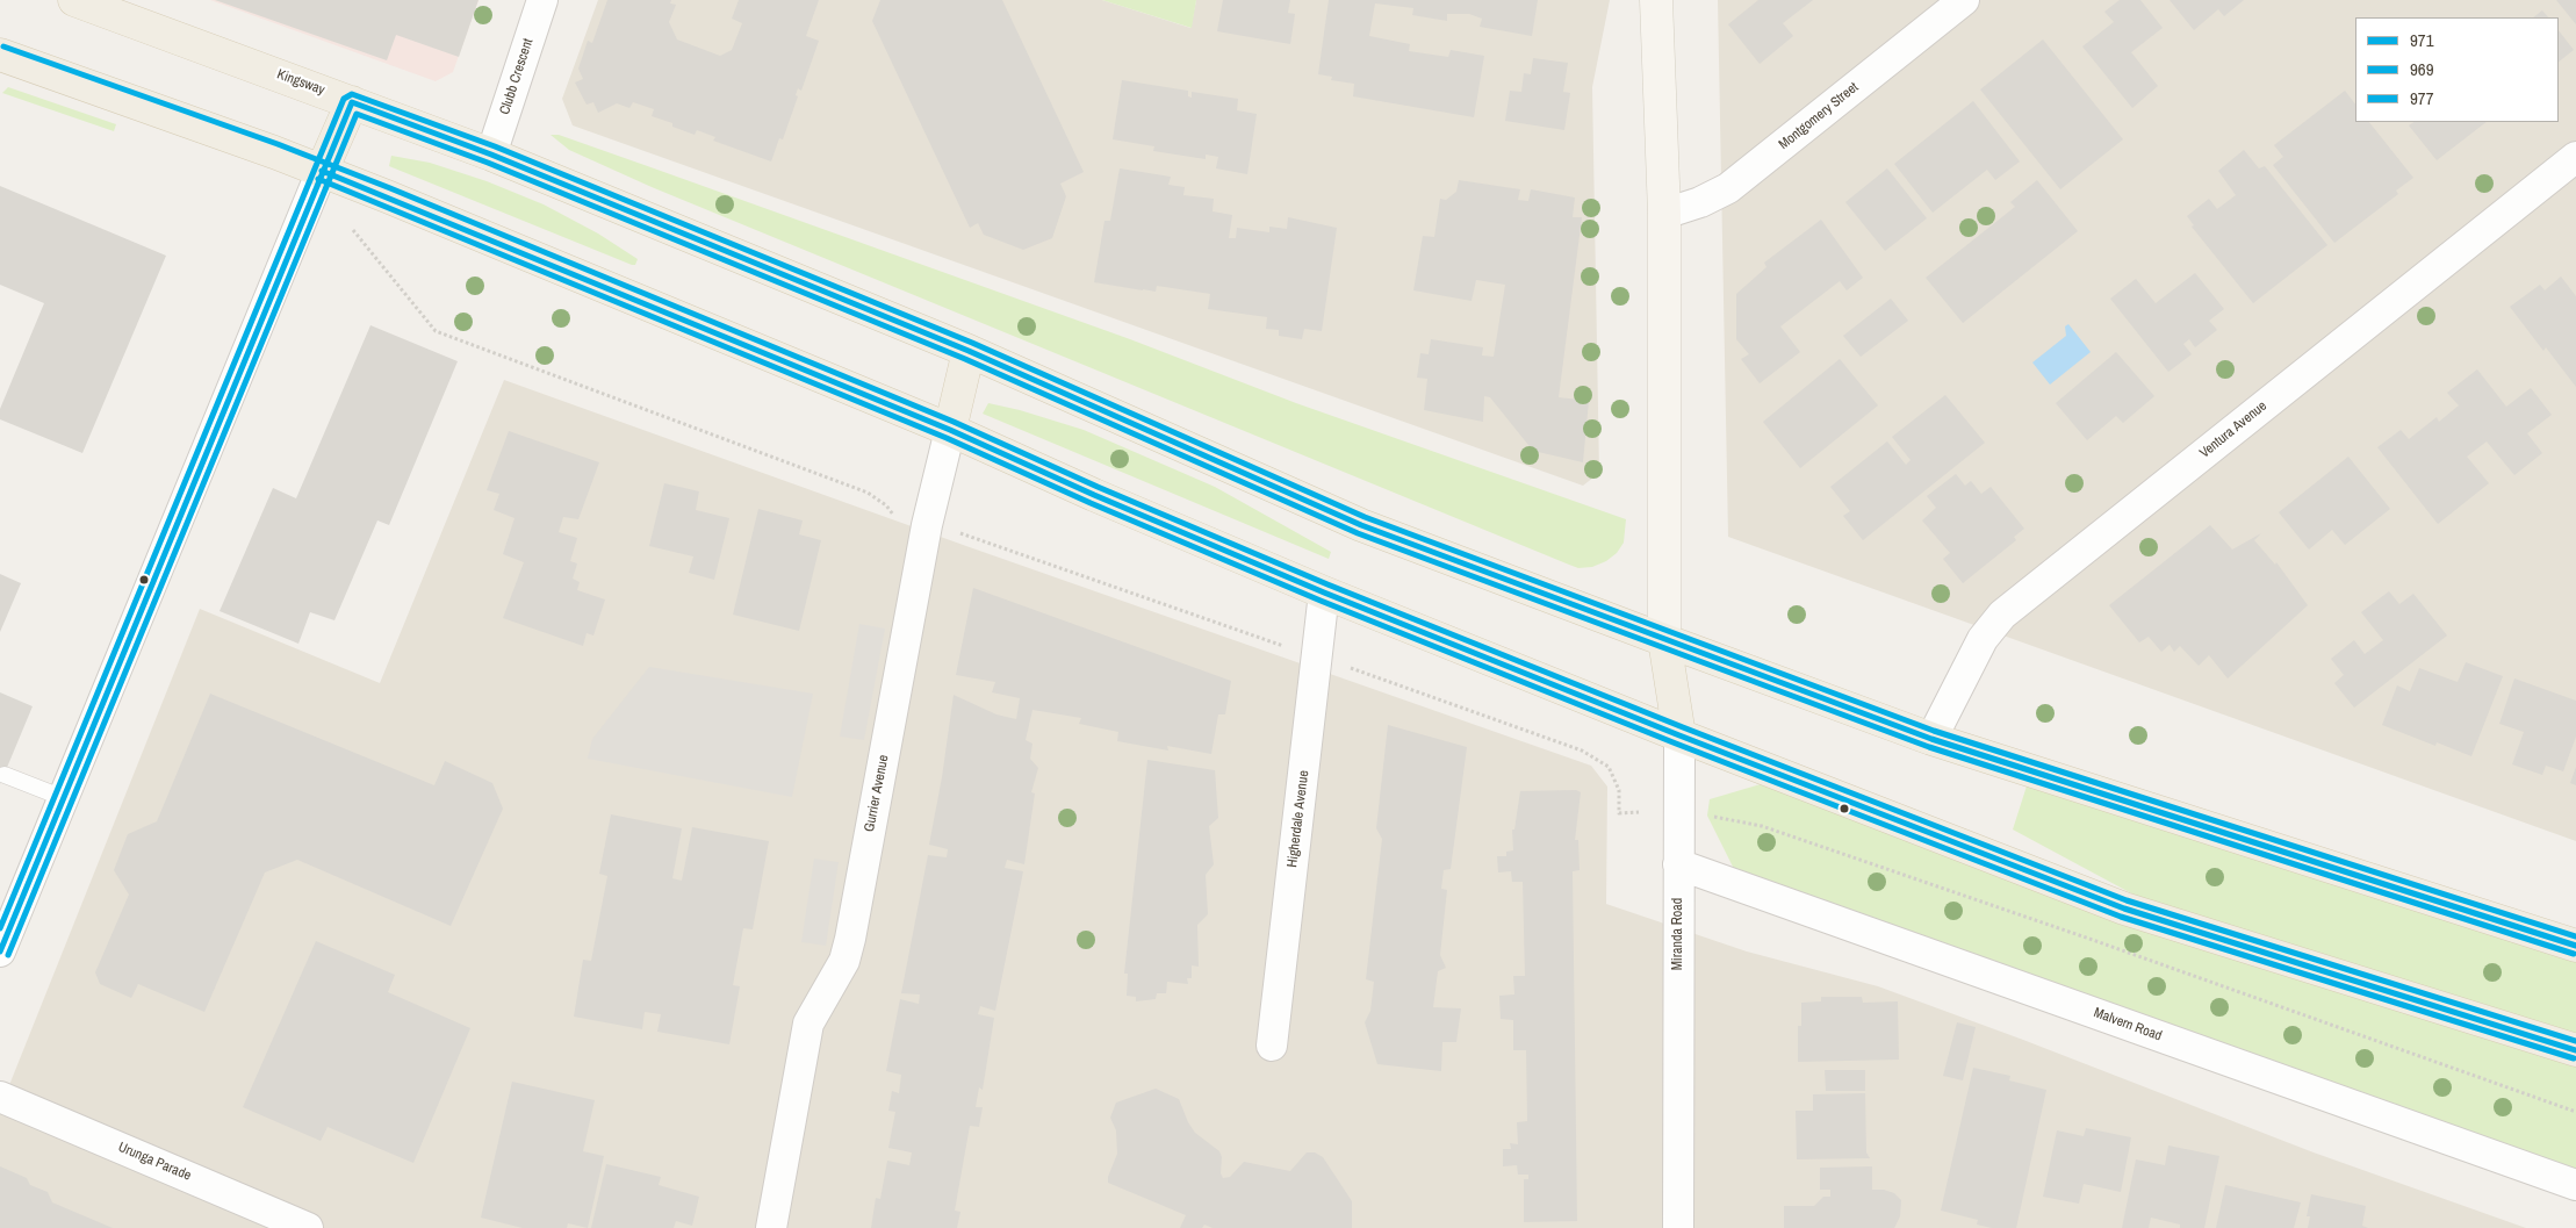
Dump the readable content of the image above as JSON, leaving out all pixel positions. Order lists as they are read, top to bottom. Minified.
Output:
{"streets":{"main road":["Kingsway","Gurrier Avenue","Miranda Road"],"street":["Clubb Crescent","Montgomery Street","Ventura Avenue","Higherdale Avenue","Malvern Road","Urunga Parade"]},"crossings":[["Clubb Crescent","Kingsway"],["Kingsway","Ventura Avenue"],["Kingsway","Gurrier Avenue"],["Kingsway","Miranda Road"],["Miranda Road","Malvern Road"]],"lines":["transit line 977","transit line 971","transit line 969"],"legend":["971","969","977"]}
